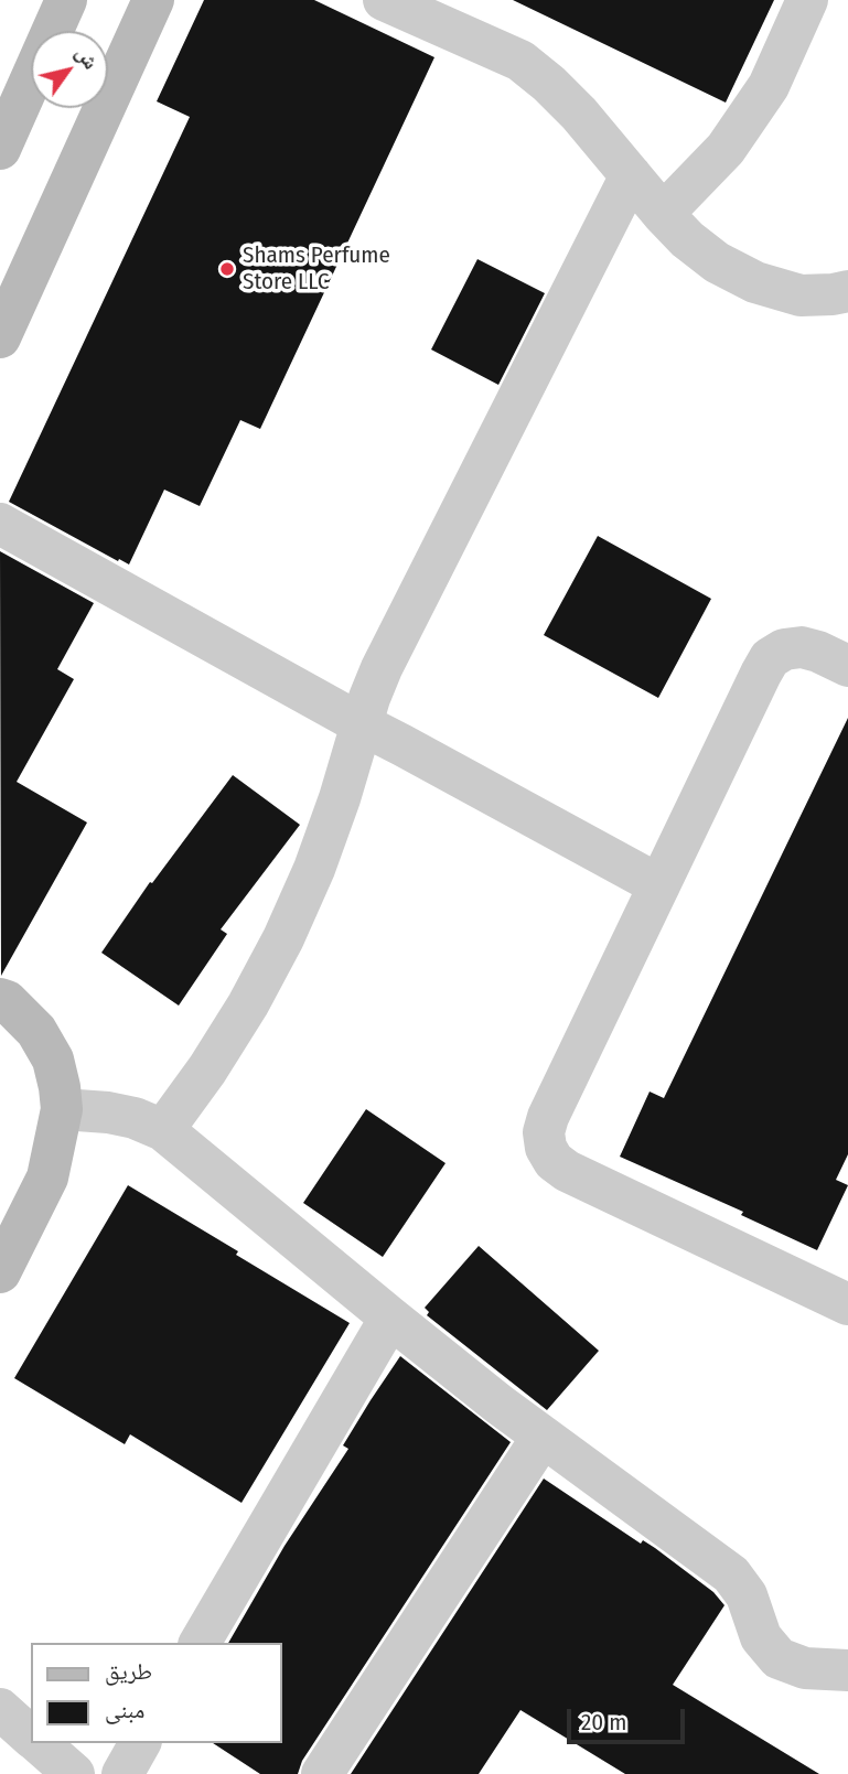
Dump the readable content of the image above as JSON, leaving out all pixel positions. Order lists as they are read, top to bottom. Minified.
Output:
{"places":["Shams Perfume Store LLC"],"legend":["طريق","مبنى"],"scale_bar":"20 m","north":"top right"}
